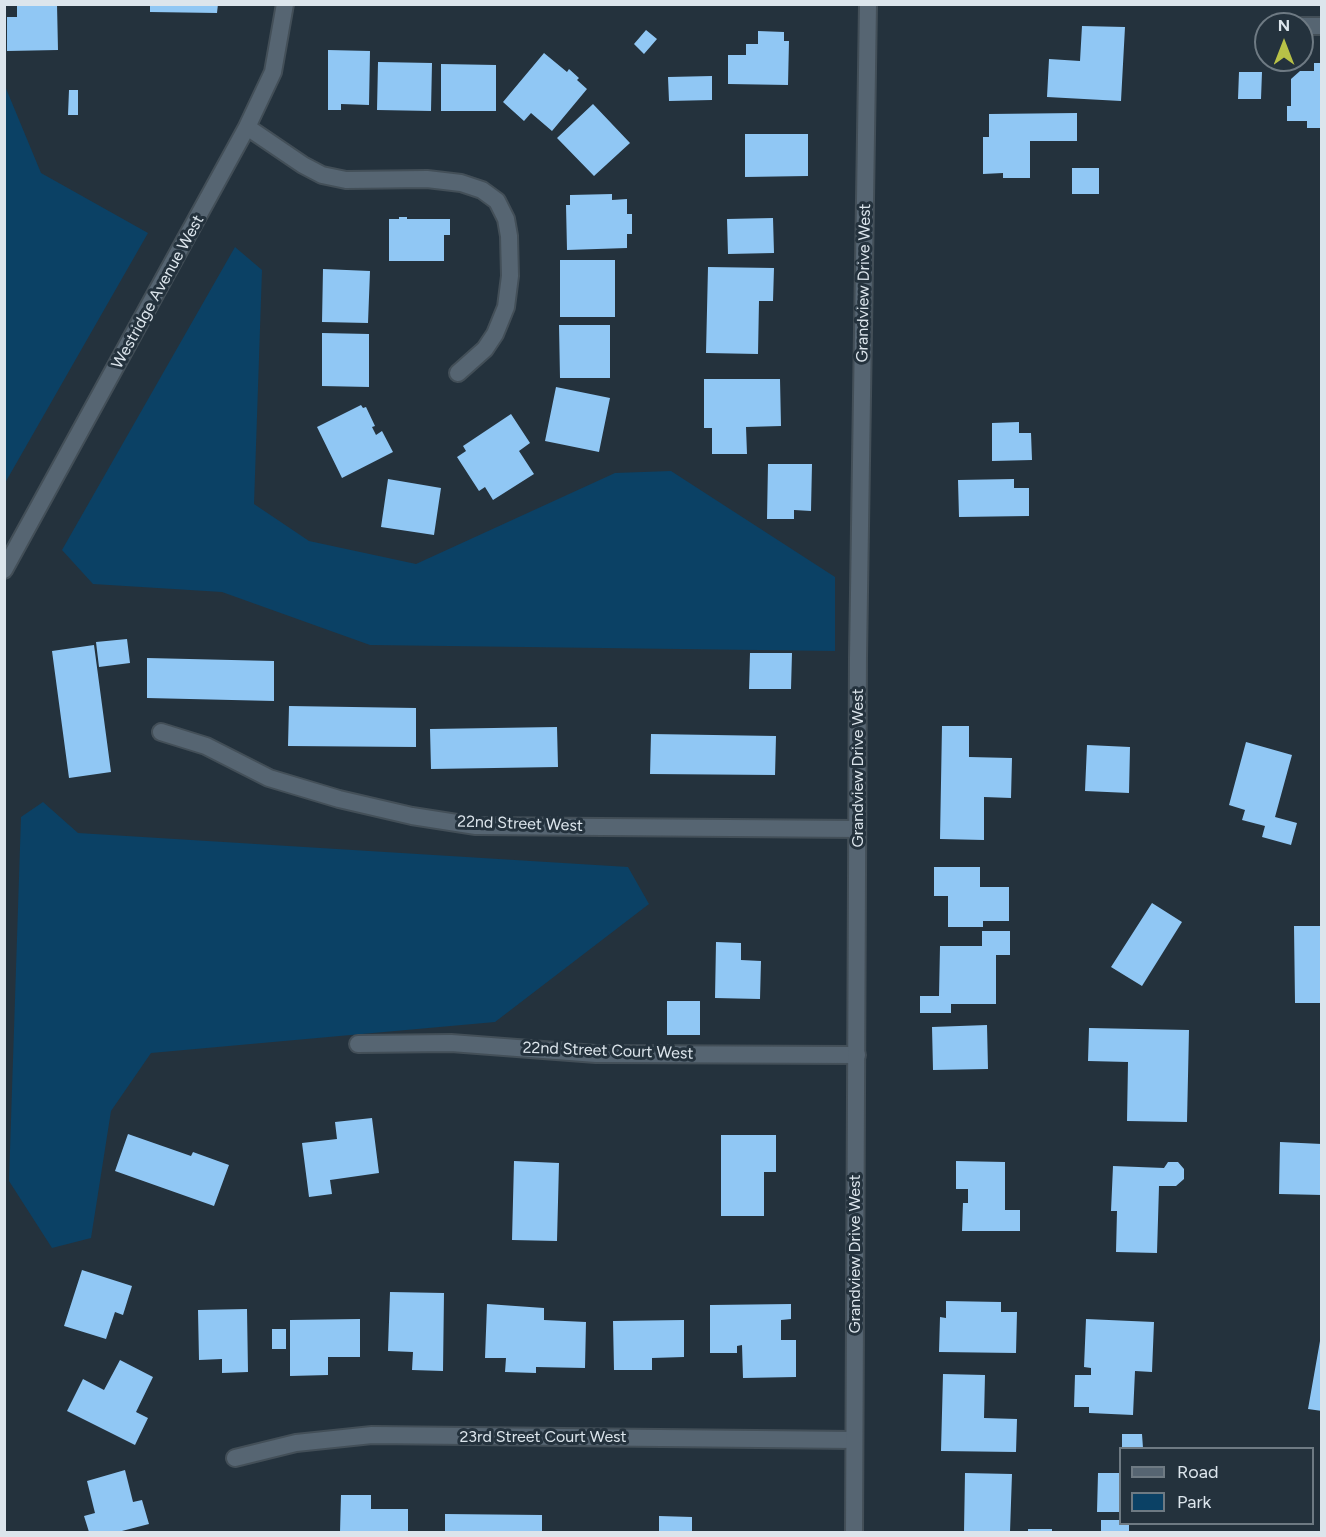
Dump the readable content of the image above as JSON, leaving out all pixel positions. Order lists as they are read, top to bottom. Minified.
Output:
{"streets":{"street":["Grandview Drive West","Westridge Avenue West","22nd Street West","22nd Street Court West","23rd Street Court West"]},"crossings":[["Grandview Drive West","22nd Street West"],["Grandview Drive West","22nd Street Court West"],["Grandview Drive West","23rd Street Court West"]],"legend":["Road","Park"],"north":"top"}
